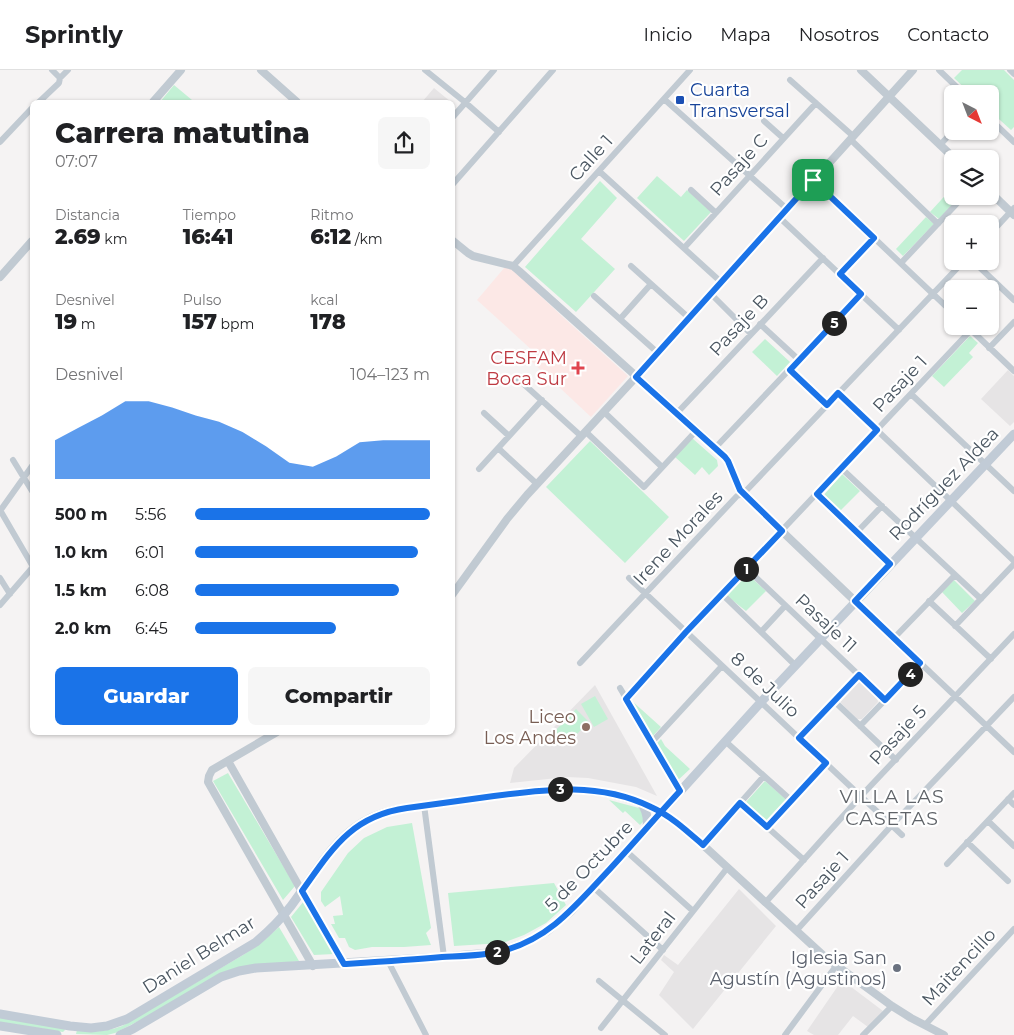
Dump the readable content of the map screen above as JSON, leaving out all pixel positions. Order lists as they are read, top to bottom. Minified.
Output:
{"streets":{"main road":["Rodríguez Aldea","5 de Octubre","Daniel Belmar"],"street":["Calle 1","Pasaje C","Pasaje B","Pasaje 1","Irene Morales","Pasaje 11","8 de Julio","Pasaje 5","Lateral","Maitencillo"]},"crossings":[["Pasaje 1","Pasaje 11"],["Pasaje 1","8 de Julio"],["Pasaje 1","Daniel Belmar"],["Rodríguez Aldea","5 de Octubre"],["Irene Morales","8 de Julio"],["Pasaje 11","5 de Octubre"],["8 de Julio","Pasaje 5"],["8 de Julio","5 de Octubre"],["Pasaje 5","Daniel Belmar"],["5 de Octubre","Daniel Belmar"],["Lateral","Daniel Belmar"],["Daniel Belmar","Maitencillo"]],"districts":["VILLA LAS CASETAS"],"places":{"transit":["Cuarta Transversal"],"health":["CESFAM Boca Sur"],"other":["Liceo Los Andes","Iglesia San Agustín (Agustinos)"]},"north":"bottom right","page":{"header":"Sprintly","nav":["Inicio","Mapa","Nosotros","Contacto"],"map_buttons":["+","−"],"heading":["Carrera matutina","07:07"],"stats":[["Distancia","2.69 km"],["Tiempo","16:41"],["Ritmo","6:12 /km"],["Desnivel","19 m"],["Pulso","157 bpm"],["kcal","178"]],"pins":["5","1","4","3","2"],"chart":["Desnivel","104–123 m"],"list":[{"name":"500 m","note":"5:56"},{"name":"1.0 km","note":"6:01"},{"name":"1.5 km","note":"6:08"},{"name":"2.0 km","note":"6:45"}],"buttons":["Guardar","Compartir"]}}
